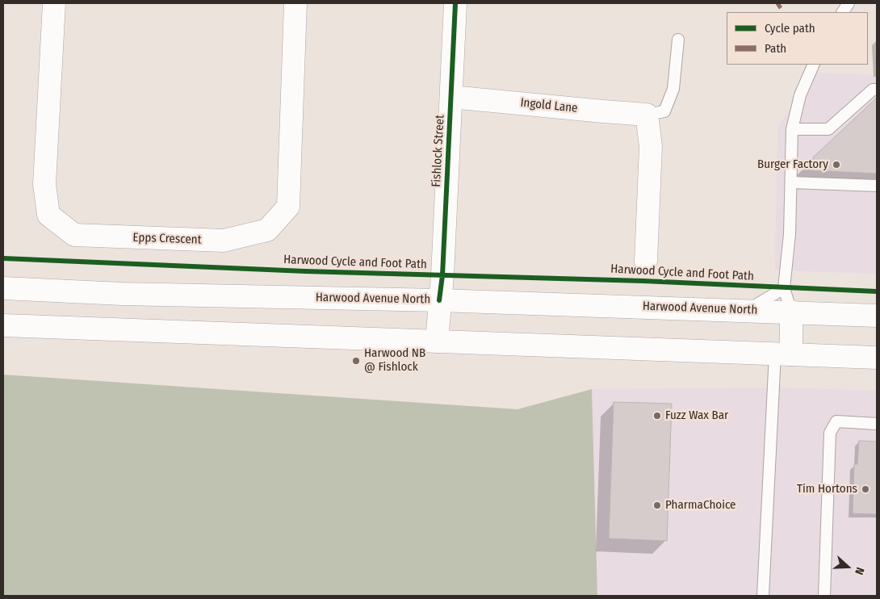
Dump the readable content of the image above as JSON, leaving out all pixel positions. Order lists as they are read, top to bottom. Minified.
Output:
{"streets":{"main road":["Ingold Lane","Fishlock Street","Epps Crescent","Harwood Avenue North"],"cycle path":["Harwood Cycle and Foot Path"]},"crossings":[["Ingold Lane","Fishlock Street"],["Fishlock Street","Harwood Avenue North"]],"places":["Burger Factory","Harwood NB @ Fishlock","Fuzz Wax Bar","Tim Hortons","PharmaChoice"],"legend":["Cycle path","Path"],"north":"right"}
